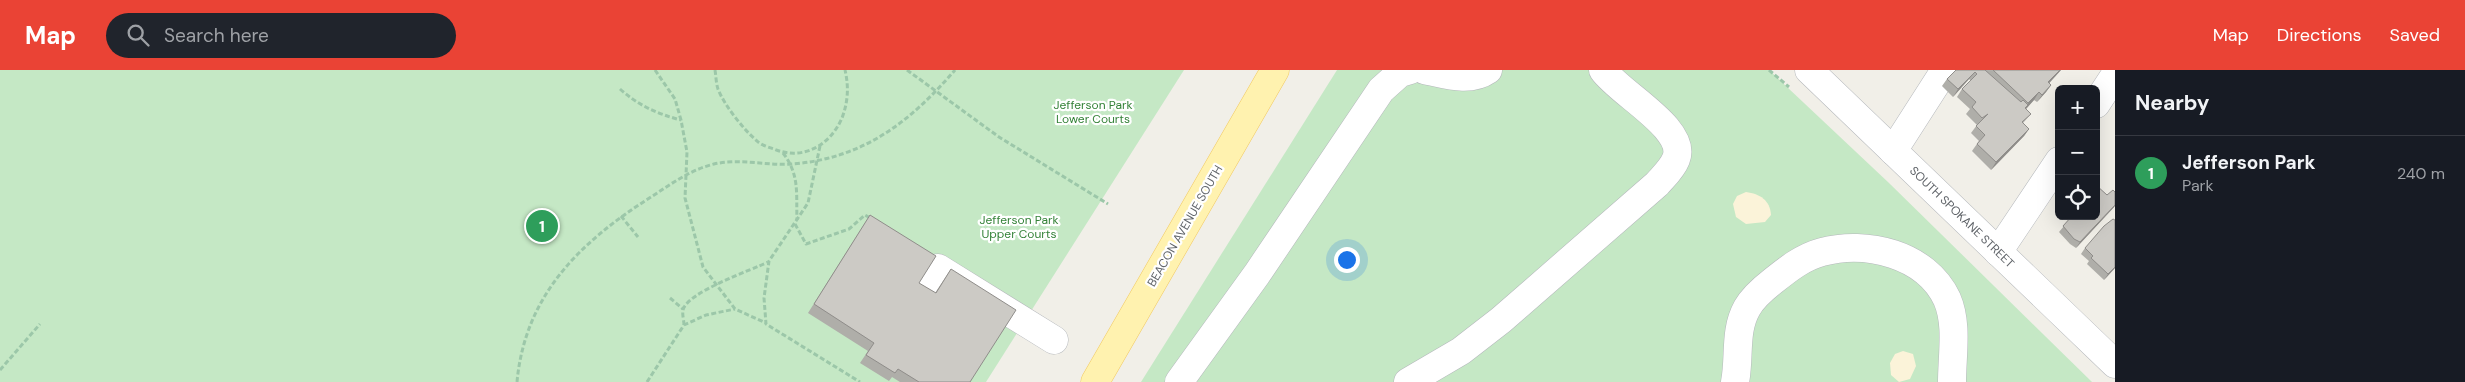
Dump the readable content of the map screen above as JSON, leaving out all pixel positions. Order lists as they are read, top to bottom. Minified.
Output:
{"streets":{"main road":["BEACON AVENUE SOUTH"],"street":["SOUTH SPOKANE STREET"]},"parks":["Jefferson Park Lower Courts","Jefferson Park Upper Courts"],"page":{"header":"Map","search":"Search here","nav":["Map","Directions","Saved"],"heading":"Nearby","map_buttons":["+","−"],"list":[{"mark":"1","name":"Jefferson Park","note":"Park","value":"240 m"}],"pins":"1"}}
